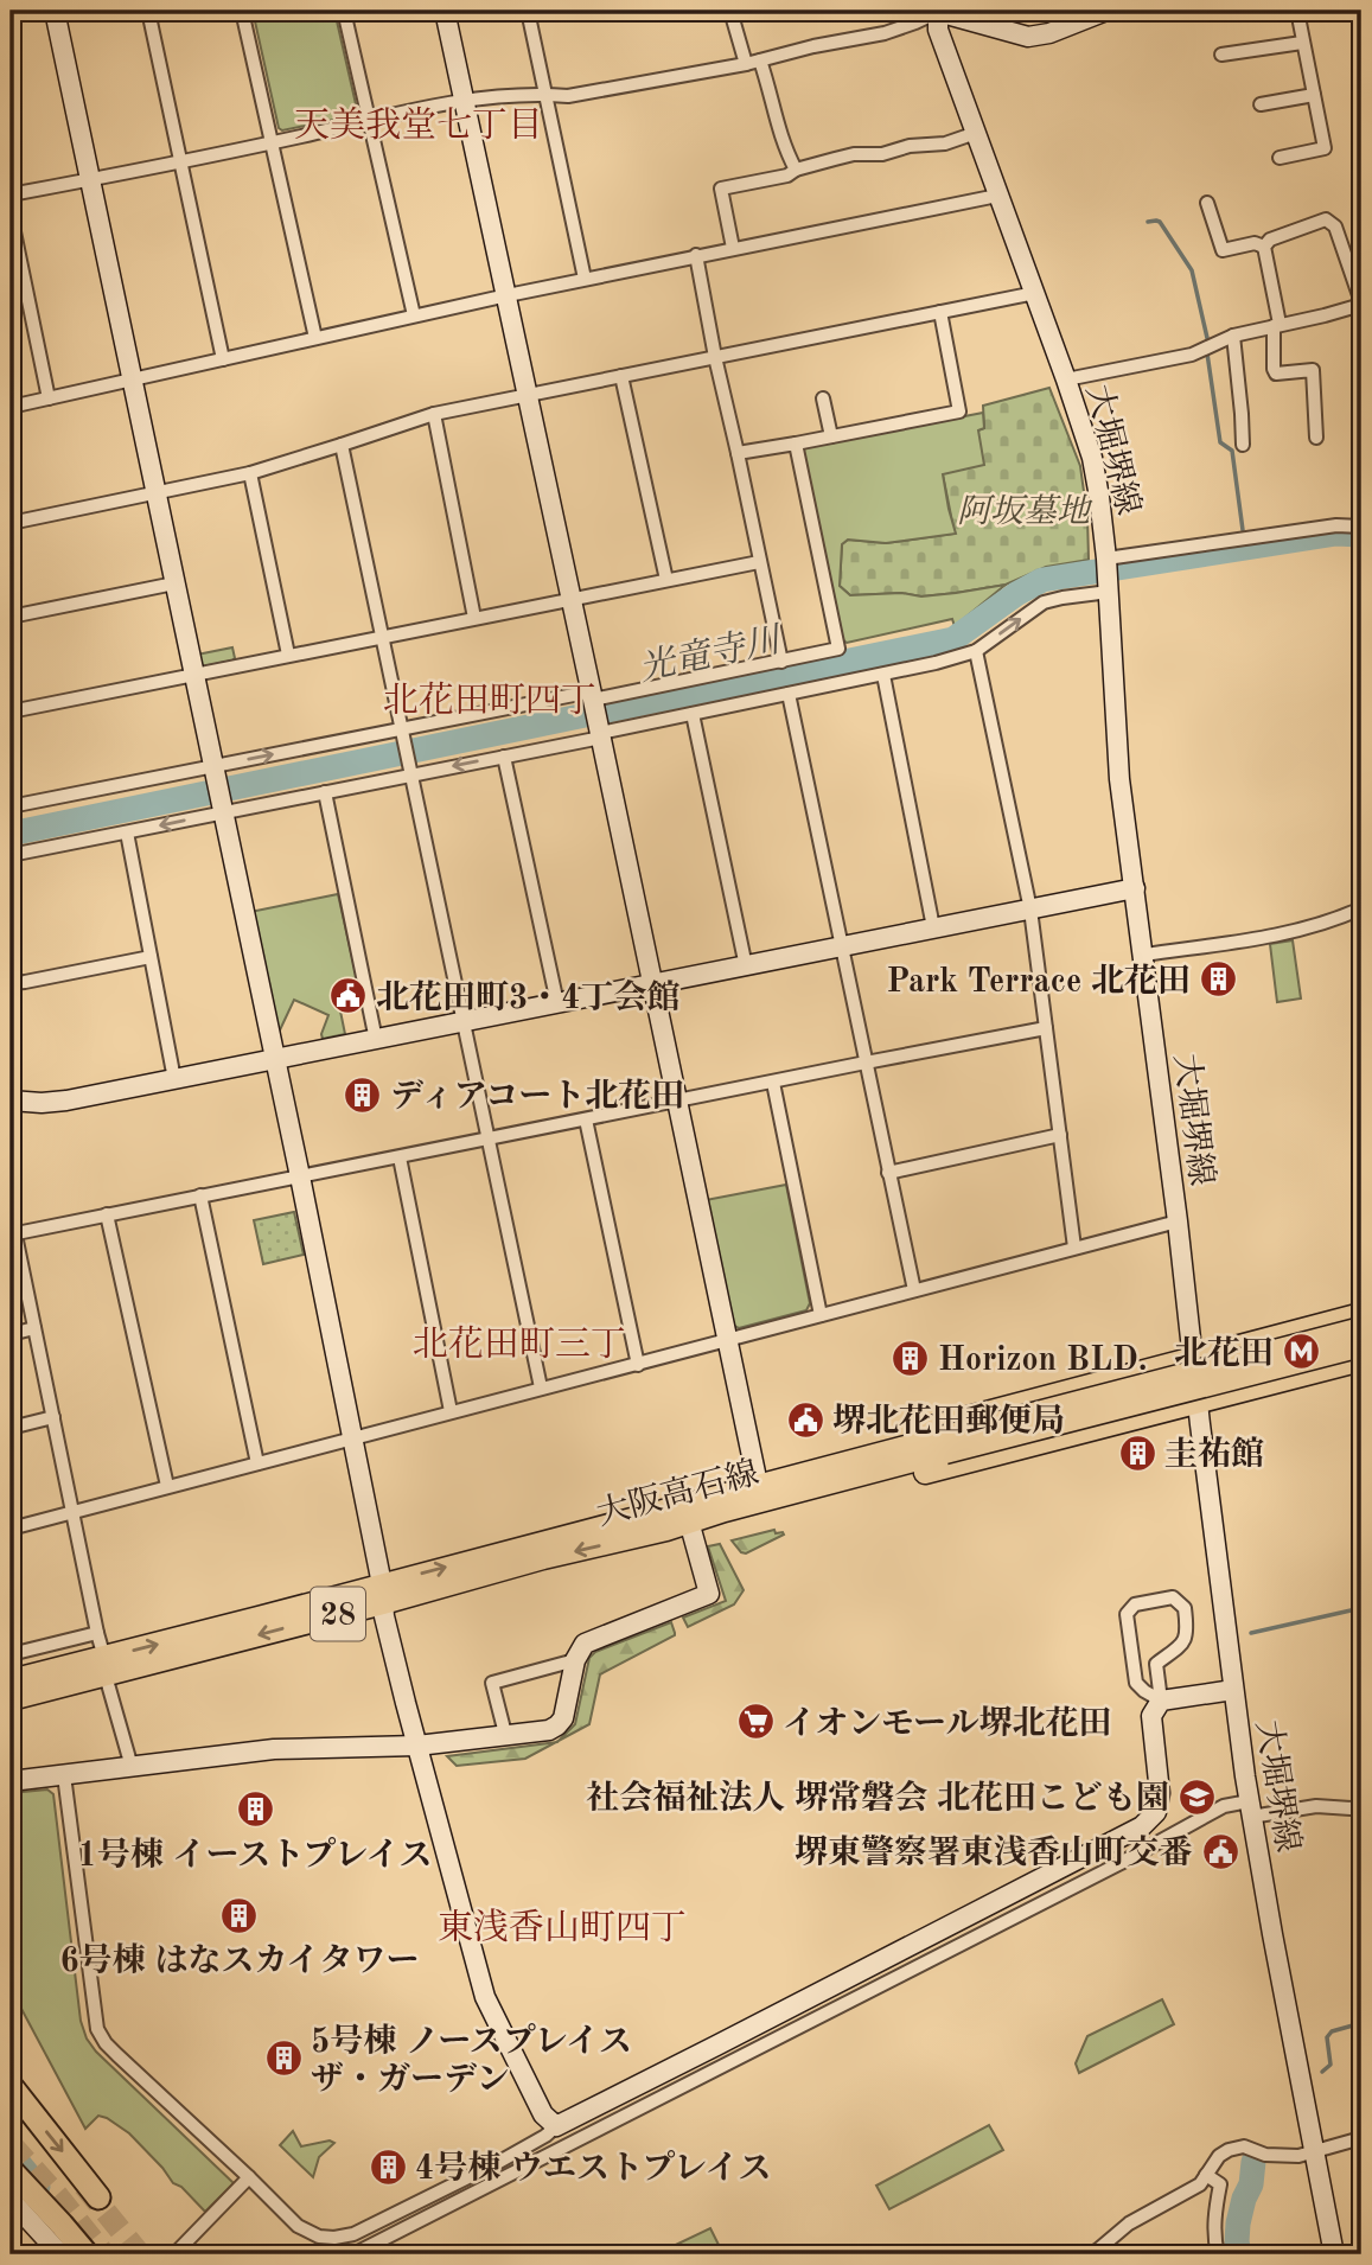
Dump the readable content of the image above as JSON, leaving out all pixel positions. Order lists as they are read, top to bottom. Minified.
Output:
{"streets":{"main road":["大阪高石線","28"],"street":["大堀堺線"]},"districts":["天美我堂七丁目","北花田町四丁","北花田町三丁","東浅香山町四丁"],"water":["光竜寺川"],"parks":["阿坂墓地"],"places":{"building":["Park Terrace 北花田","ディアコート北花田","Horizon BLD.","圭祐館","1号棟 イーストプレイス","6号棟 はなスカイタワー","5号棟 ノースプレイス ザ・ガーデン","4号棟 ウエストプレイス"],"public building":["北花田町3・4丁会館","堺北花田郵便局","堺東警察署東浅香山町交番"],"metro station":["北花田"],"supermarket":["イオンモール堺北花田"],"school or university":["社会福祉法人 堺常磐会 北花田こども園"]}}
